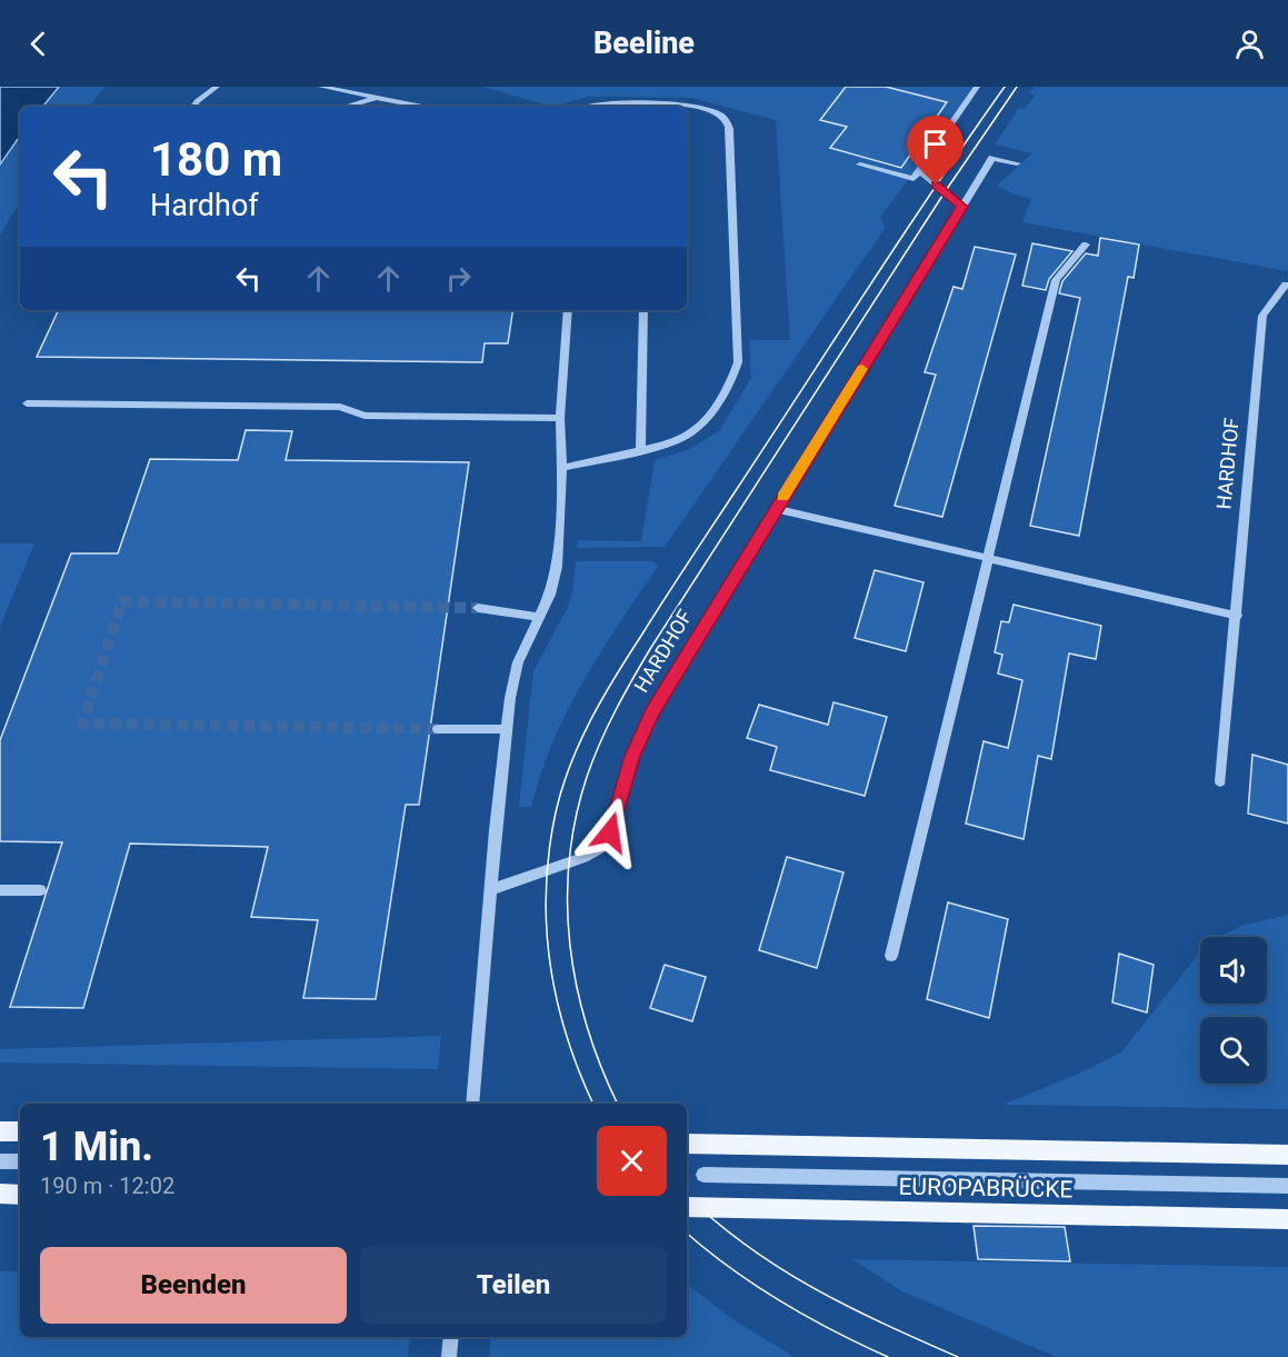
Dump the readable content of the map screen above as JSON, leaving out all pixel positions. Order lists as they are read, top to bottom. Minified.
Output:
{"streets":{"main road":["EUROPABRÜCKE"],"street":["HARDHOF"]},"page":{"header":"Beeline","turn":["180 m","Hardhof"],"heading":["1 Min.","190 m · 12:02"],"buttons":["Beenden","Teilen"]}}
